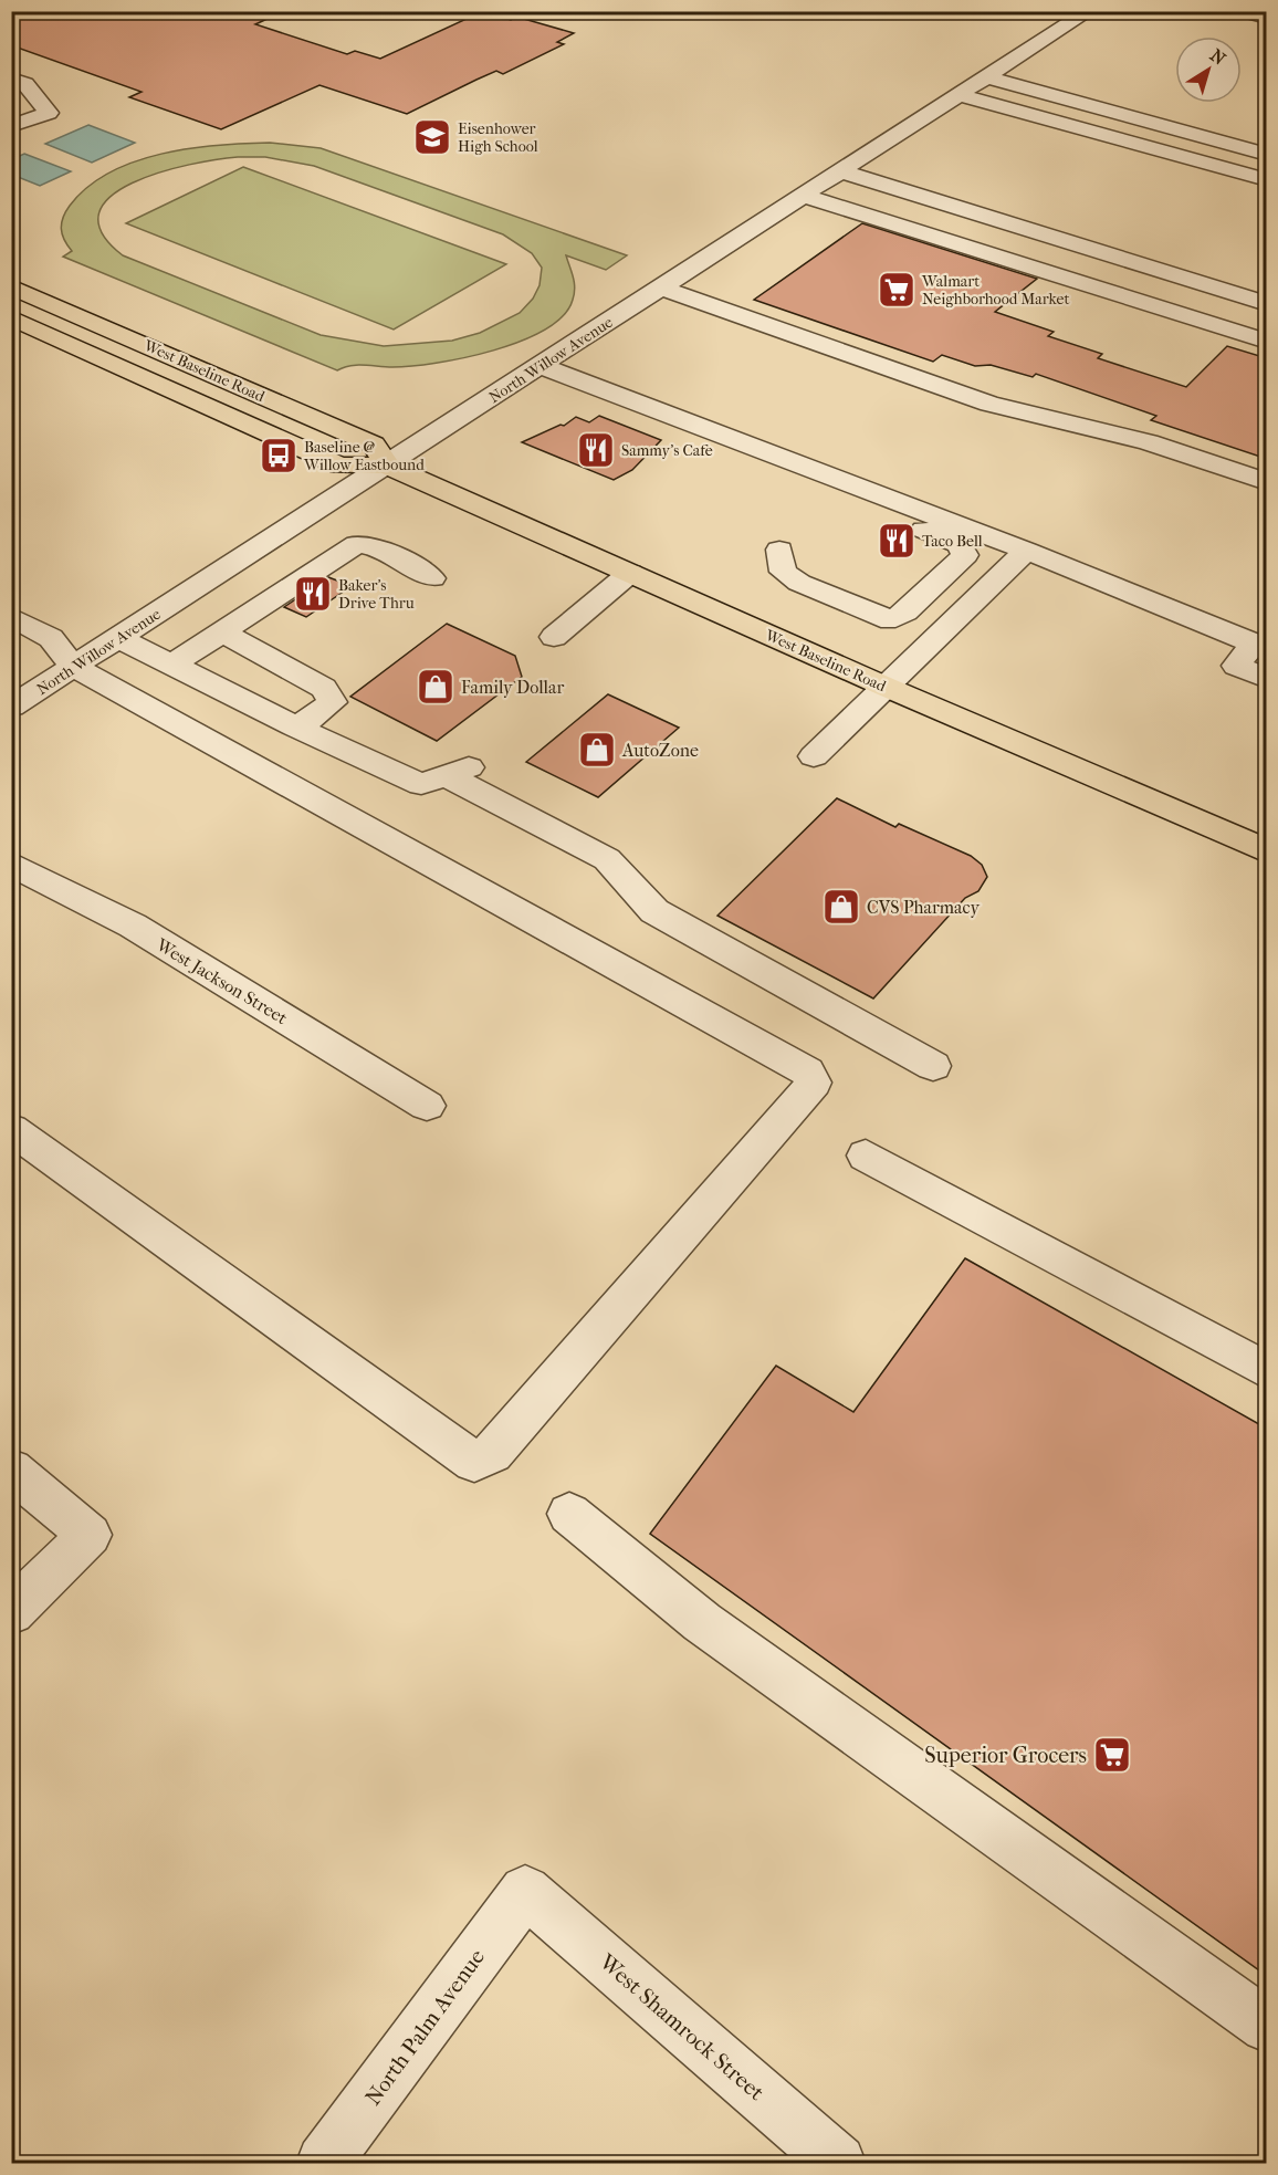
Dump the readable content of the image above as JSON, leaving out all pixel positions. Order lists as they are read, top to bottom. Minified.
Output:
{"streets":{"main road":["West Baseline Road"],"street":["North Willow Avenue","West Jackson Street","North Palm Avenue","West Shamrock Street"]},"crossings":[["North Willow Avenue","West Baseline Road"],["North Palm Avenue","West Shamrock Street"]],"places":{"school or university":["Eisenhower High School"],"supermarket":["Walmart Neighborhood Market","Superior Grocers"],"restaurant":["Sammy's Cafe","Taco Bell","Baker's Drive Thru"],"bus stop":["Baseline @ Willow Eastbound"],"shop":["Family Dollar","AutoZone","CVS Pharmacy"]},"north":"top right"}
